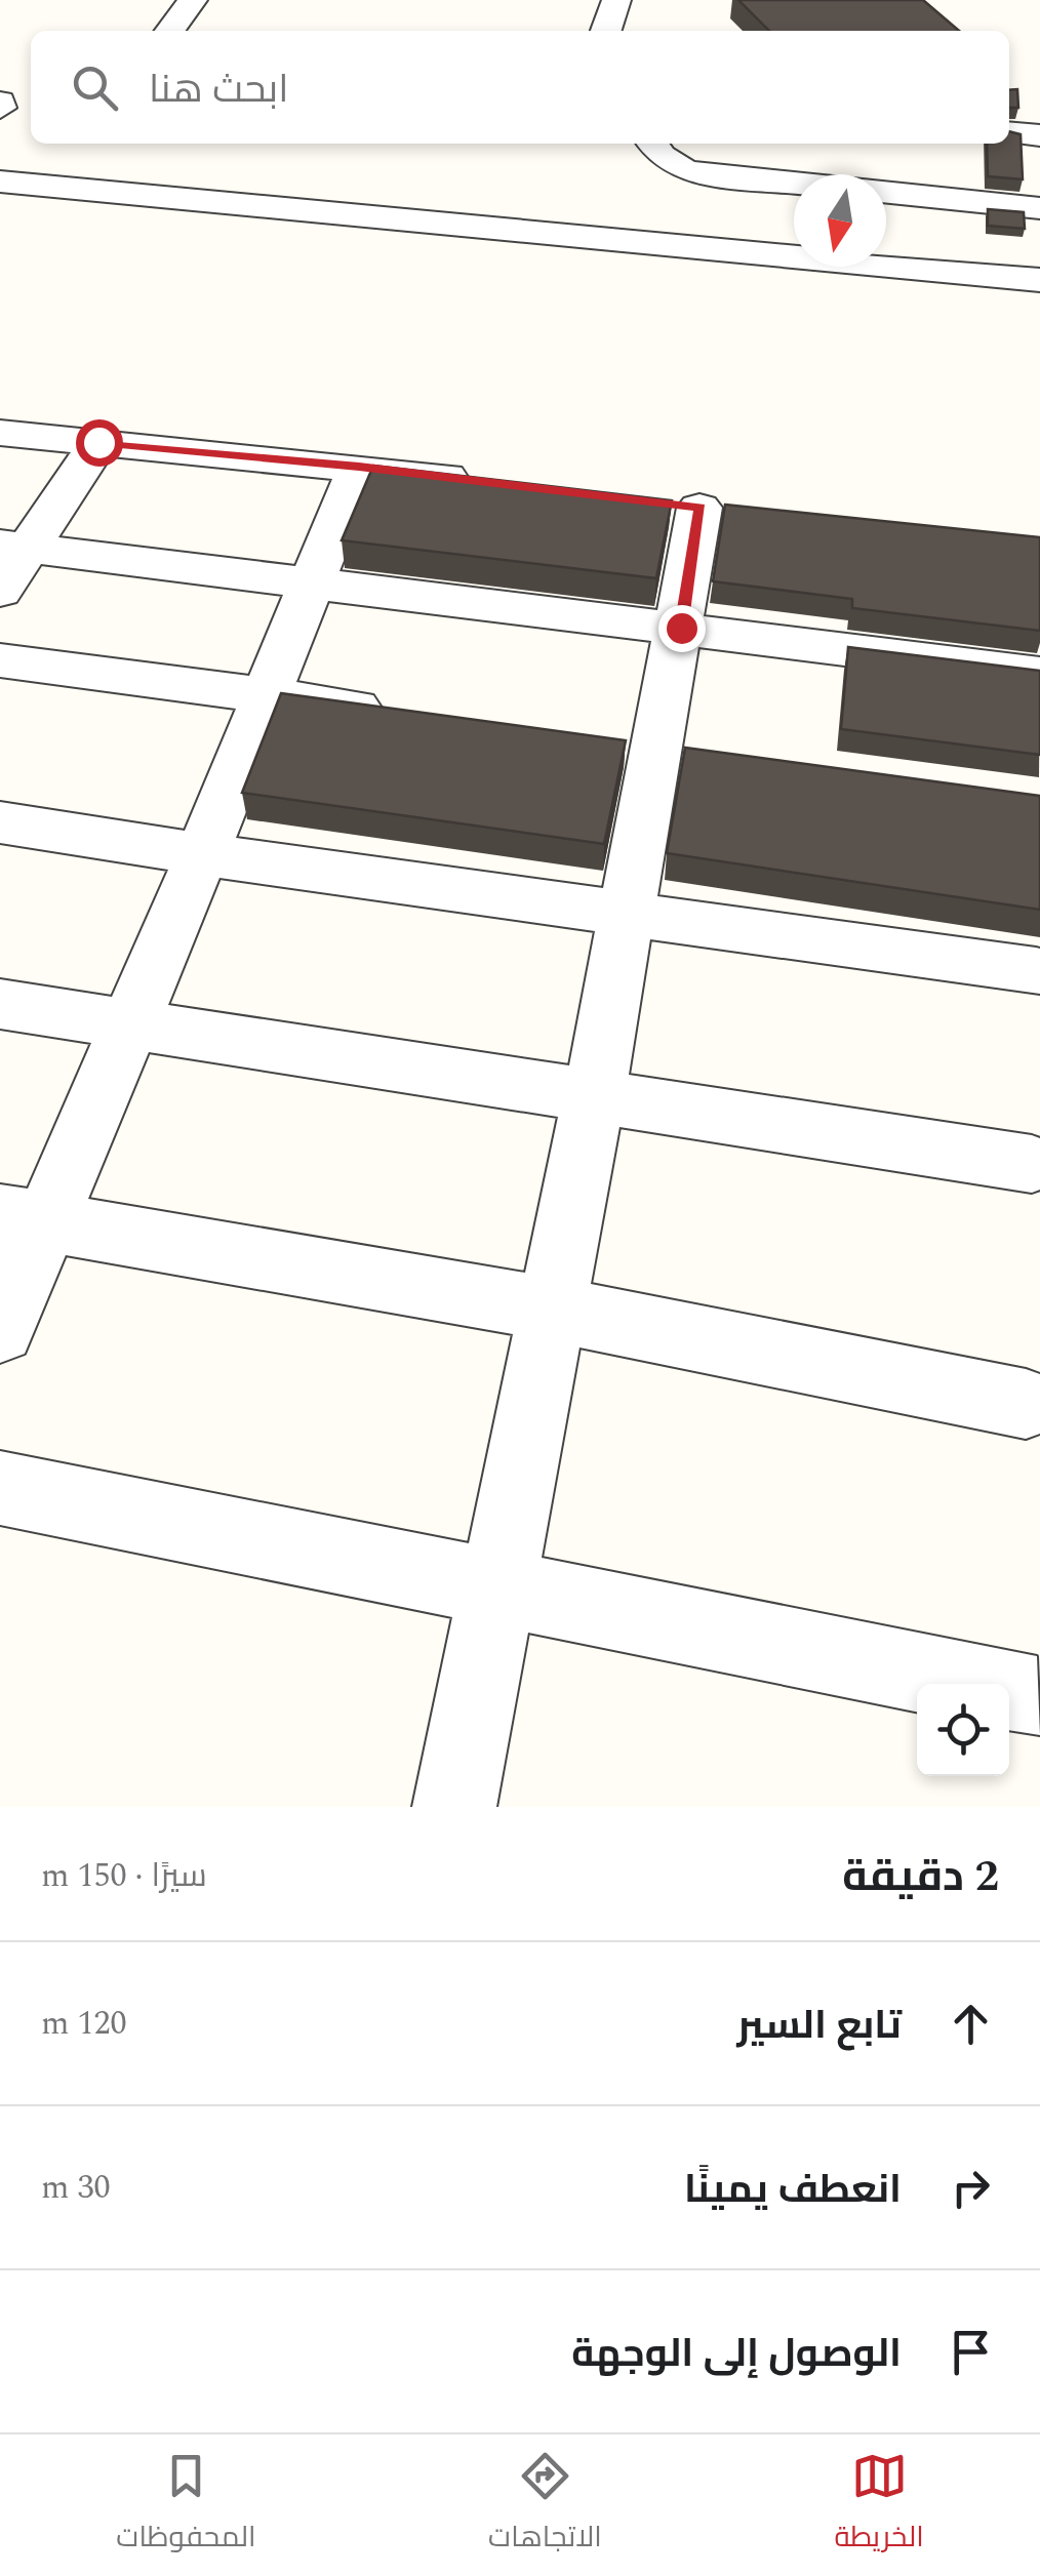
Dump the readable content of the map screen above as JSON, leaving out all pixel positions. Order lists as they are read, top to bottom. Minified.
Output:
{"north":"bottom","page":{"search":"ابحث هنا","heading":["2 دقيقة","سيرًا · 150 m"],"list":[["تابع السير","120 m"],["انعطف يمينًا","30 m"],"الوصول إلى الوجهة"],"nav":["الخريطة","الاتجاهات","المحفوظات"]}}
